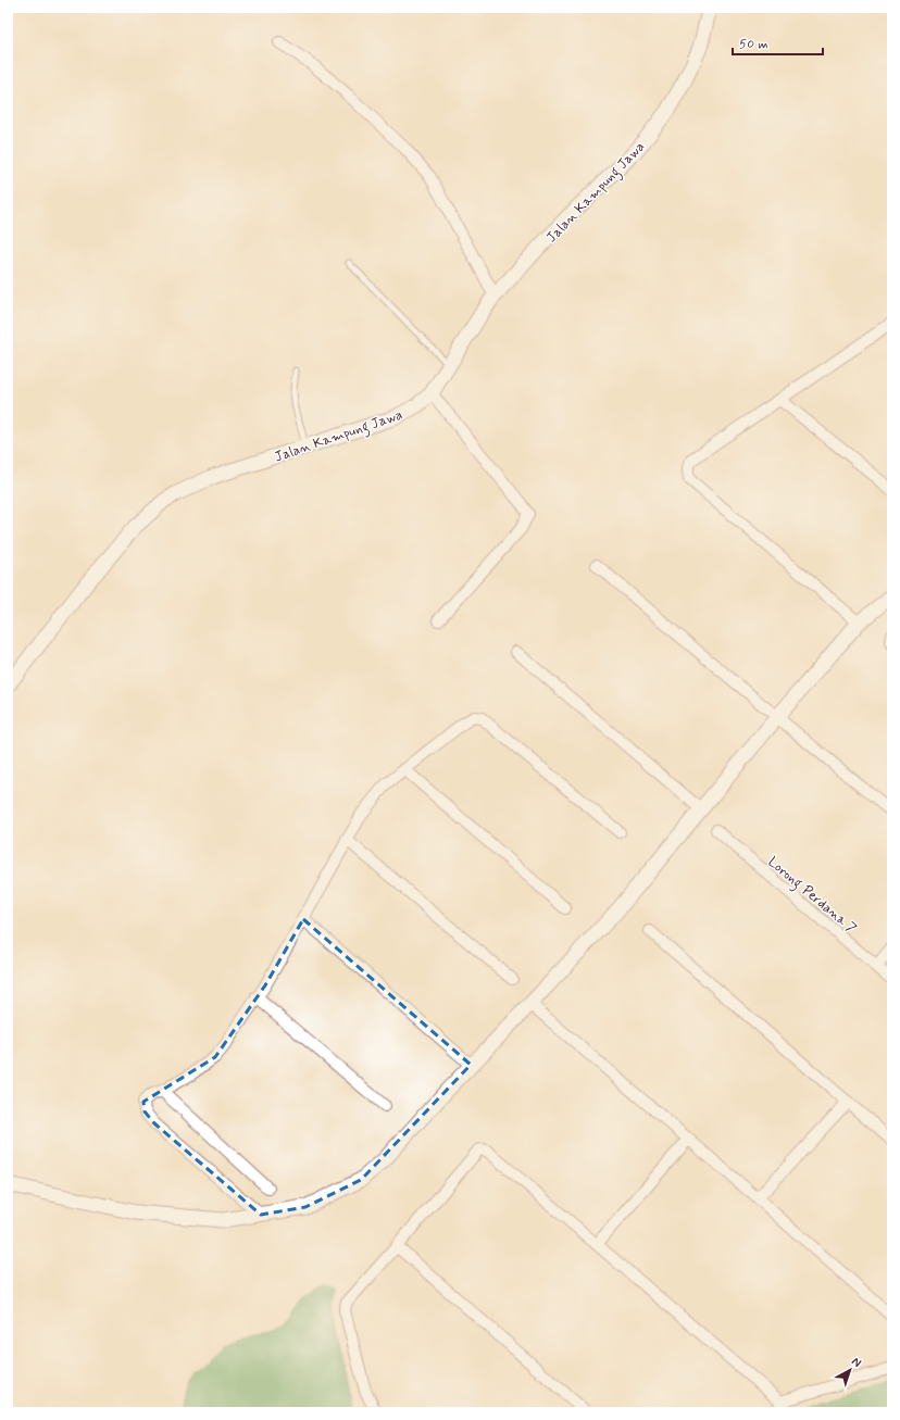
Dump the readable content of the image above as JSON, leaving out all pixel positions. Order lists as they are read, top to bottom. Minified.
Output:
{"streets":{"street":["Jalan Kampung Jawa","Lorong Perdana 7"]},"scale_bar":"50 m","north":"top right"}
